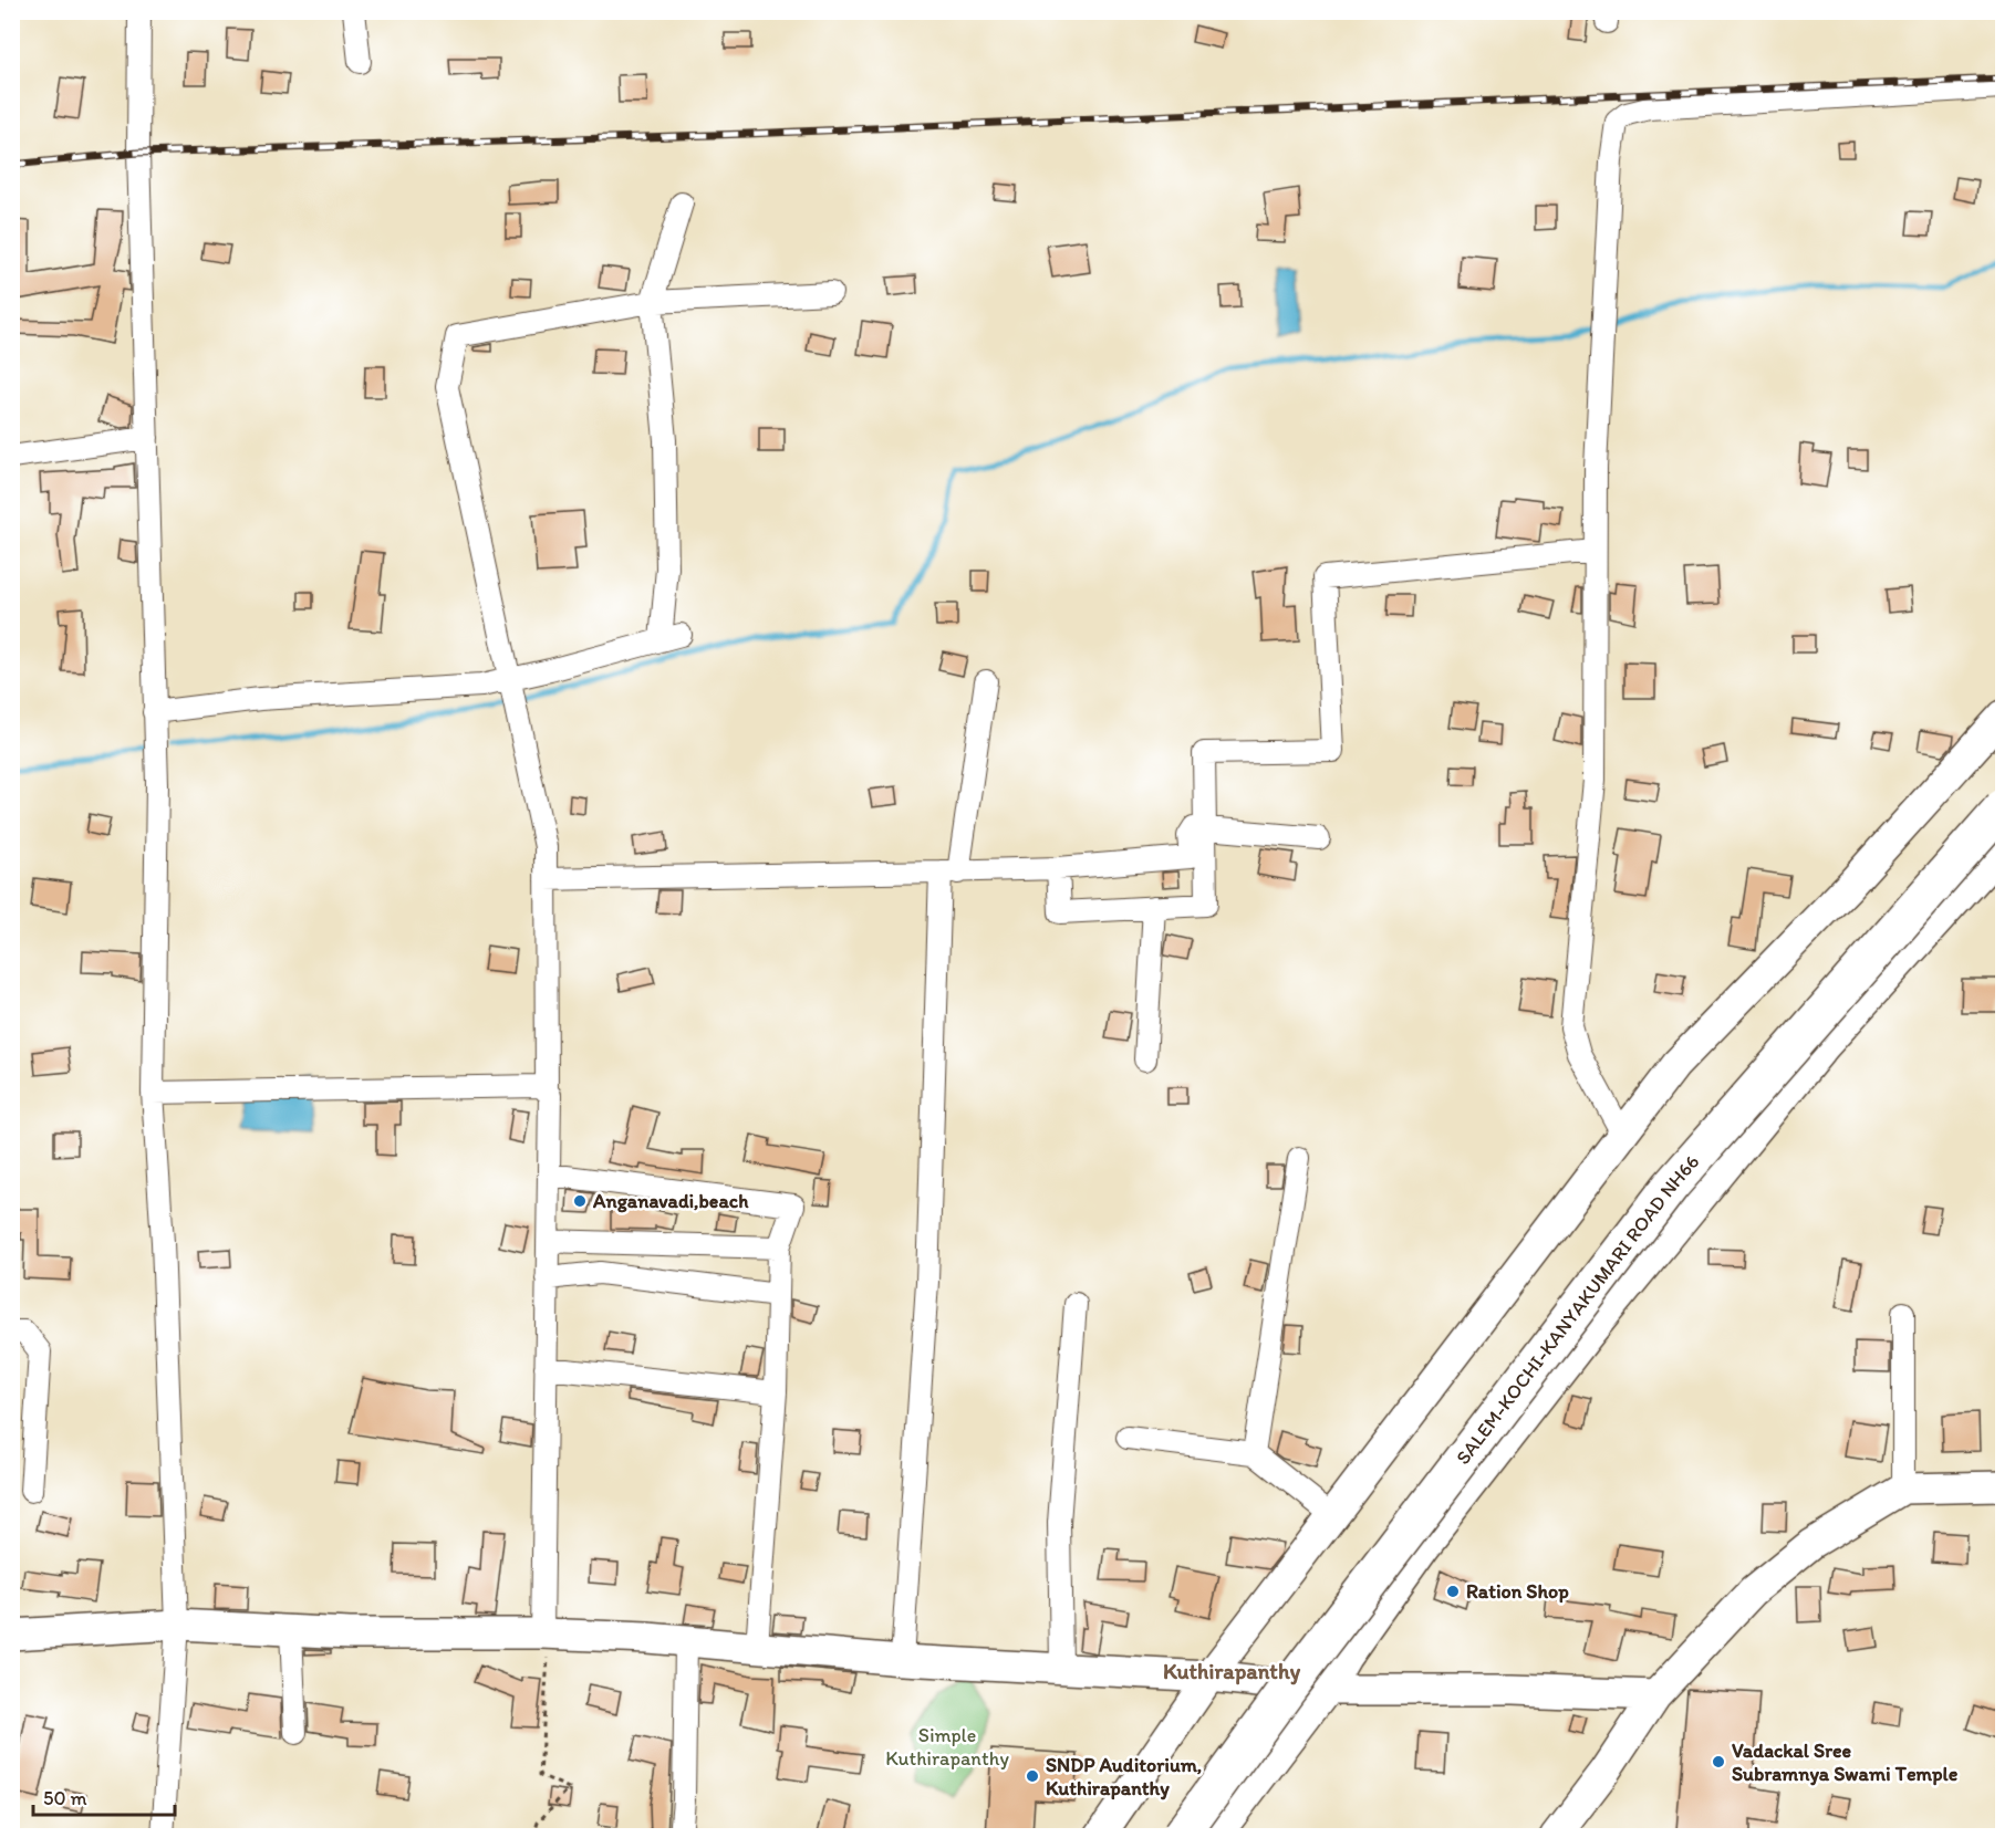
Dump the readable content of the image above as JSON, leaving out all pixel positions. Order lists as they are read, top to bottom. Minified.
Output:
{"streets":{"highway":["SALEM-KOCHI-KANYAKUMARI ROAD NH66"]},"districts":["Kuthirapanthy"],"parks":["Simple Kuthirapanthy"],"places":["Anganavadi,beach","Ration Shop","Vadackal Sree Subramnya Swami Temple","SNDP Auditorium, Kuthirapanthy"],"scale_bar":"50 m"}
